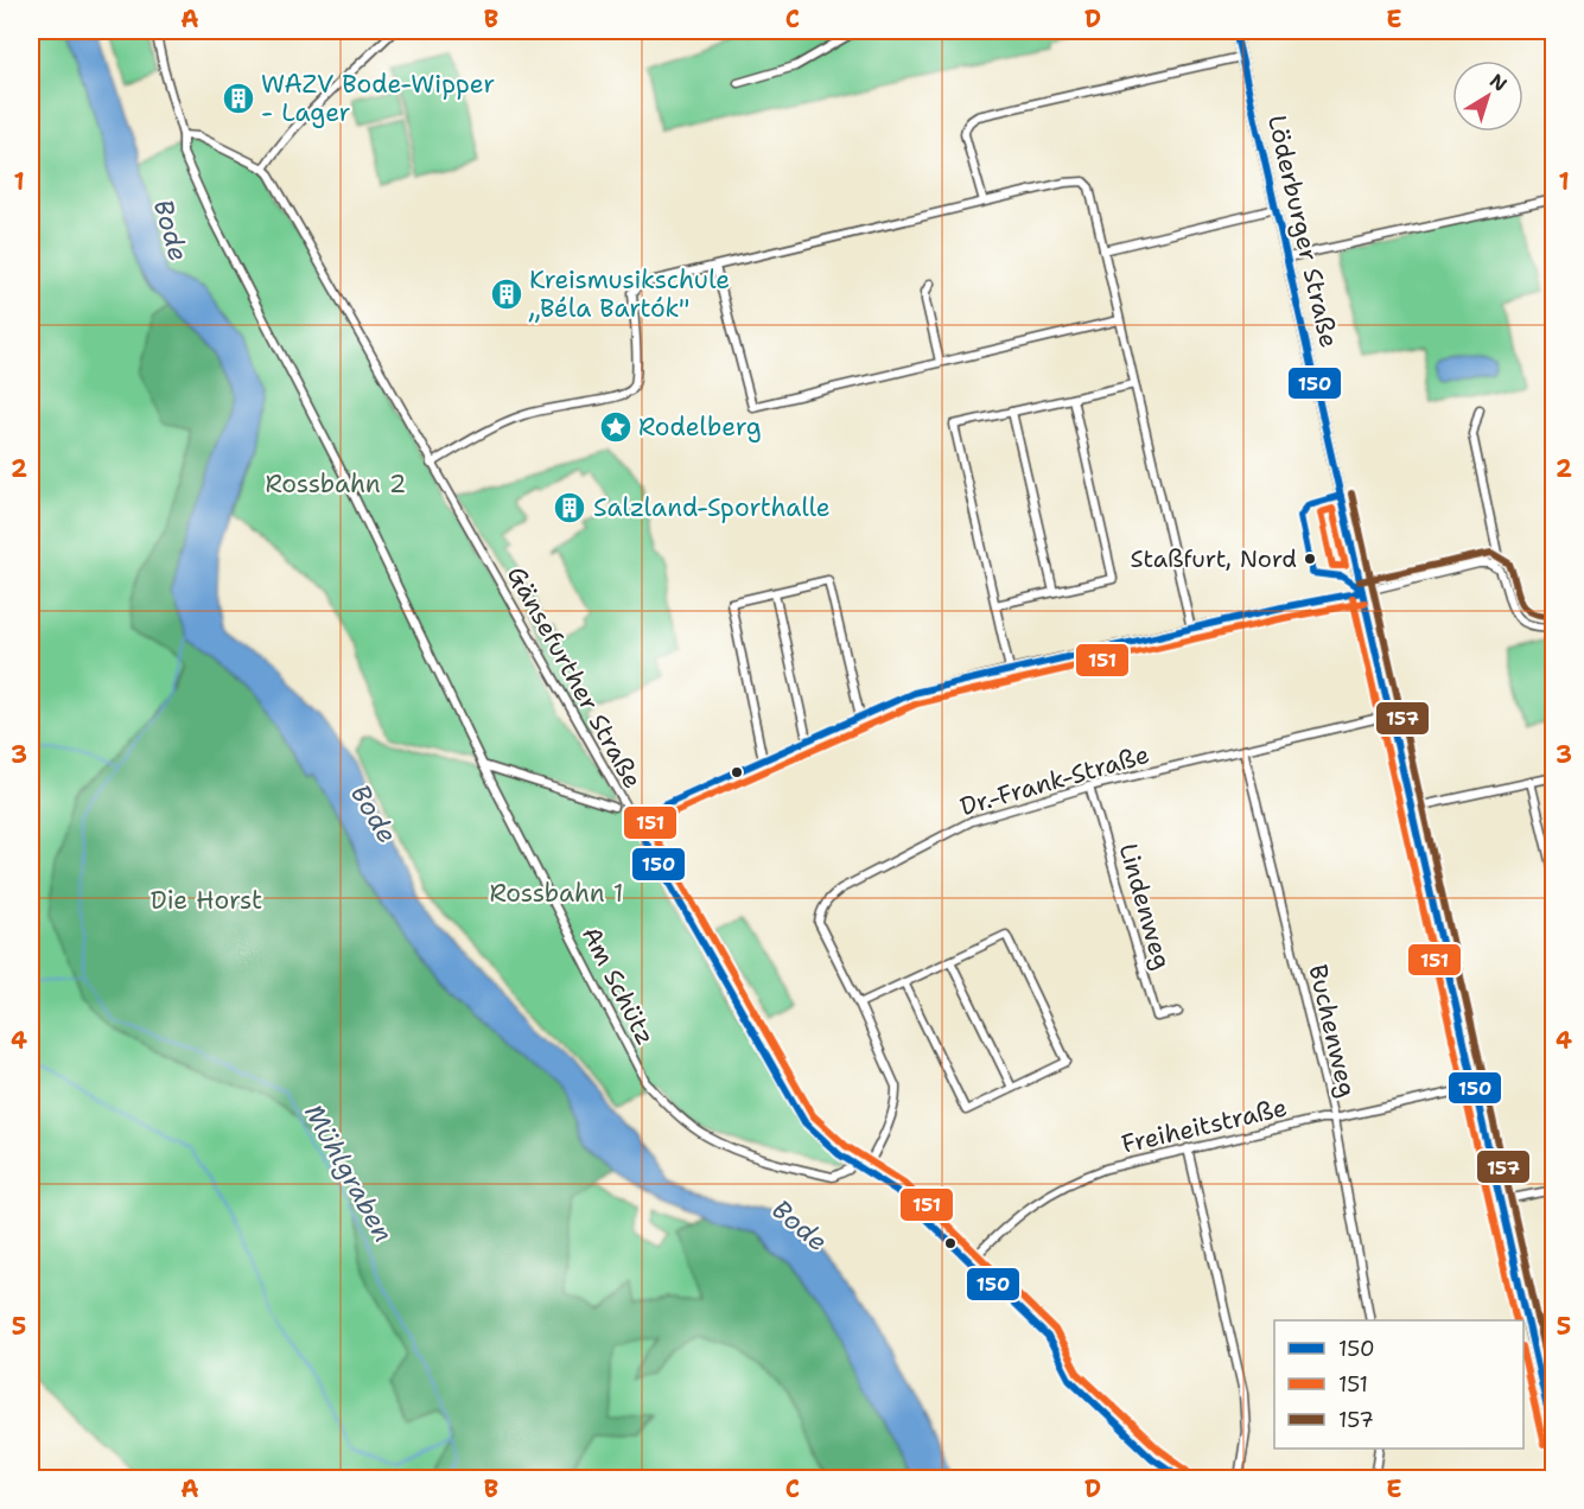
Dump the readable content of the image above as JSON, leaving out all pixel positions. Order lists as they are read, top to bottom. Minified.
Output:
{"streets":{"street":["Löderburger Straße","Gänsefurther Straße","Dr.-Frank-Straße","Lindenweg","Am Schütz","Buchenweg","Freiheitstraße"]},"crossings":[["Löderburger Straße","Dr.-Frank-Straße"],["Löderburger Straße","Freiheitstraße"],["Gänsefurther Straße","Dr.-Frank-Straße"],["Gänsefurther Straße","Am Schütz"],["Gänsefurther Straße","Freiheitstraße"],["Dr.-Frank-Straße","Lindenweg"],["Dr.-Frank-Straße","Buchenweg"],["Buchenweg","Freiheitstraße"]],"water":["Bode","Mühlgraben"],"parks":["Rossbahn 2","Rossbahn 1","Die Horst"],"places":{"building":["WAZV Bode-Wipper - Lager","Kreismusikschule „Béla Bartók\"","Salzland-Sporthalle"],"place":["Rodelberg"],"other":["Staßfurt, Nord"]},"lines":["transit line 150","transit line 157","transit line 151"],"legend":["150","151","157"],"north":"top right","grid":{"columns":["A","B","C","D","E"],"rows":["1","2","3","4","5"]}}
